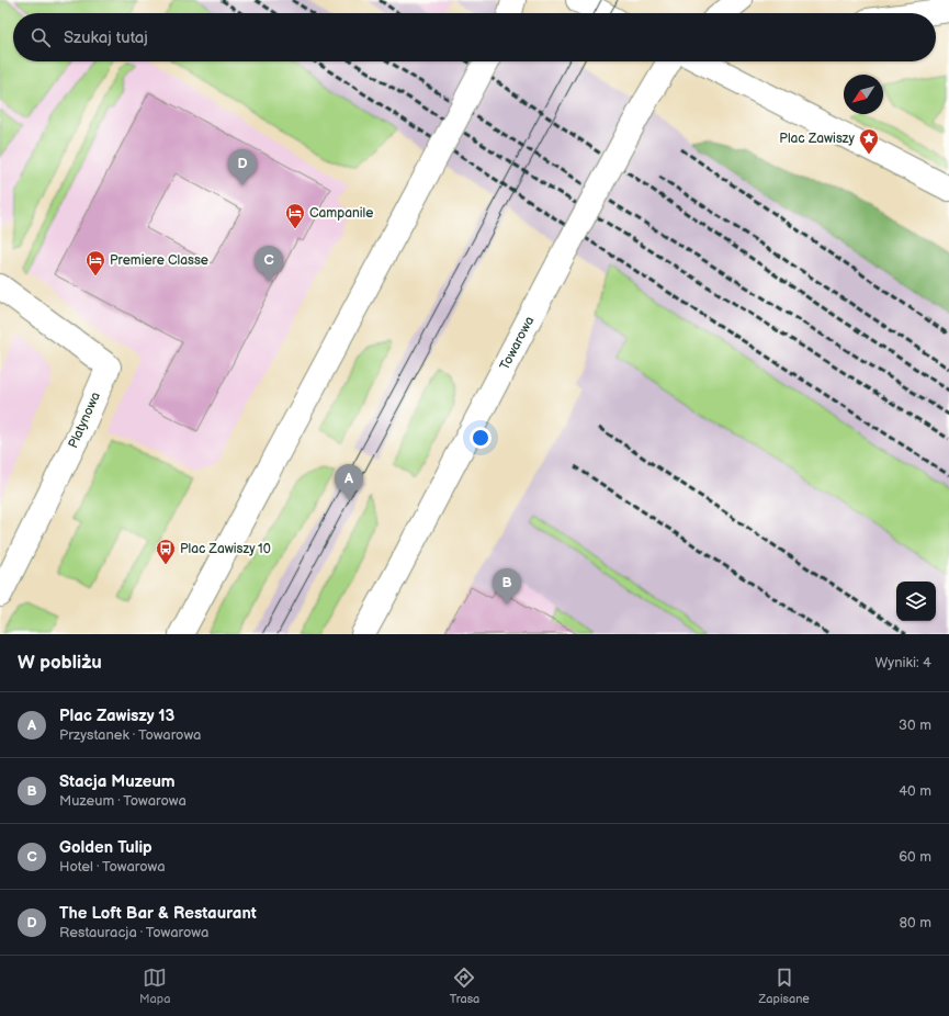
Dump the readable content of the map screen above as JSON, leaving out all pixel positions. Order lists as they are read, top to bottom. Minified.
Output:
{"streets":{"main road":["Towarowa","Platynowa"]},"places":{"place":["Plac Zawiszy"],"hotel":["Campanile","Premiere Classe"],"bus stop":["Plac Zawiszy 10"]},"north":"bottom left","page":{"search":"Szukaj tutaj","pins":["D","C","A","B"],"heading":["W pobliżu","Wyniki: 4"],"list":[{"mark":"A","name":"Plac Zawiszy 13","note":"Przystanek · Towarowa","value":"30 m"},{"mark":"B","name":"Stacja Muzeum","note":"Muzeum · Towarowa","value":"40 m"},{"mark":"C","name":"Golden Tulip","note":"Hotel · Towarowa","value":"60 m"},{"mark":"D","name":"The Loft Bar & Restaurant","note":"Restauracja · Towarowa","value":"80 m"}],"nav":["Mapa","Trasa","Zapisane"]}}
